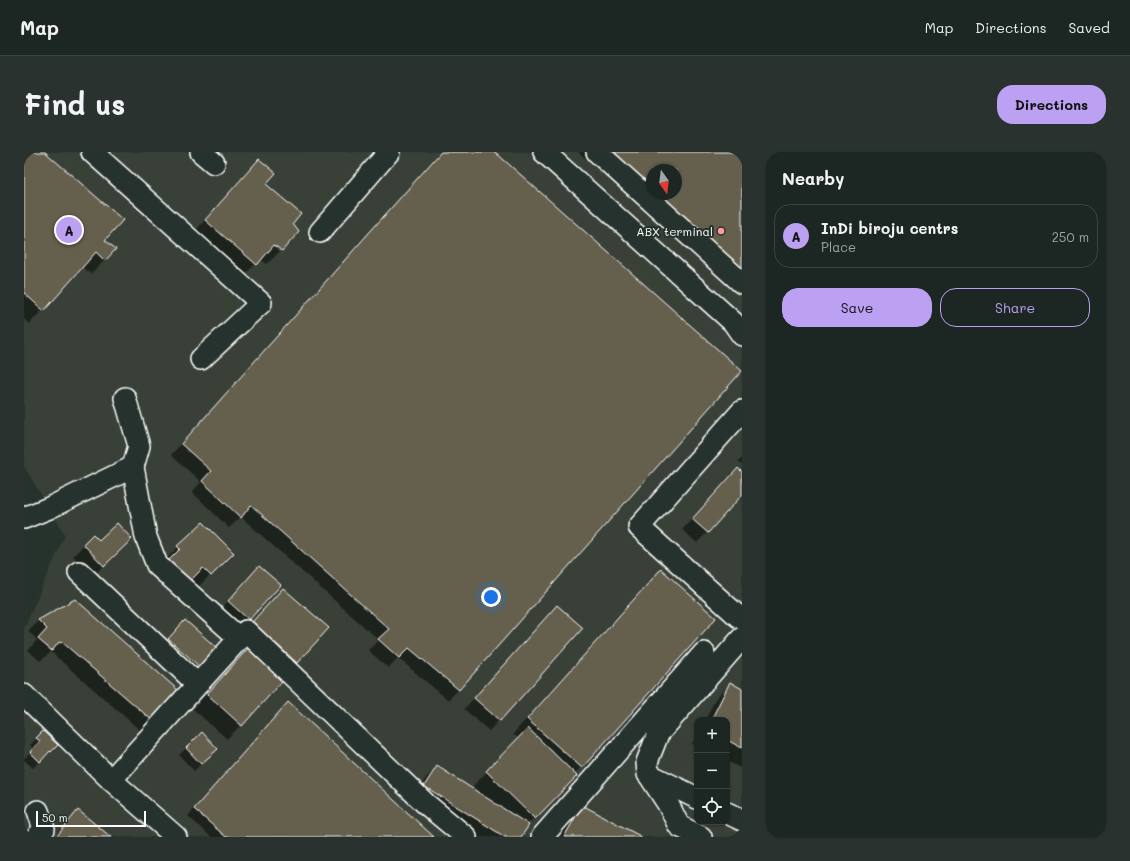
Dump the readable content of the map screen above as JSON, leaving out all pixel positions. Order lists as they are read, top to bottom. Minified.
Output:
{"places":["ABX terminal"],"scale_bar":"50 m","north":"bottom","page":{"header":"Map","nav":["Map","Directions","Saved"],"buttons":["Directions",["Save","Share"]],"title":"Find us","heading":"Nearby","list":[{"mark":"A","name":"InDi biroju centrs","note":"Place","value":"250 m"}],"pins":"A","map_buttons":["+","−"],"scale":"50 m"}}
